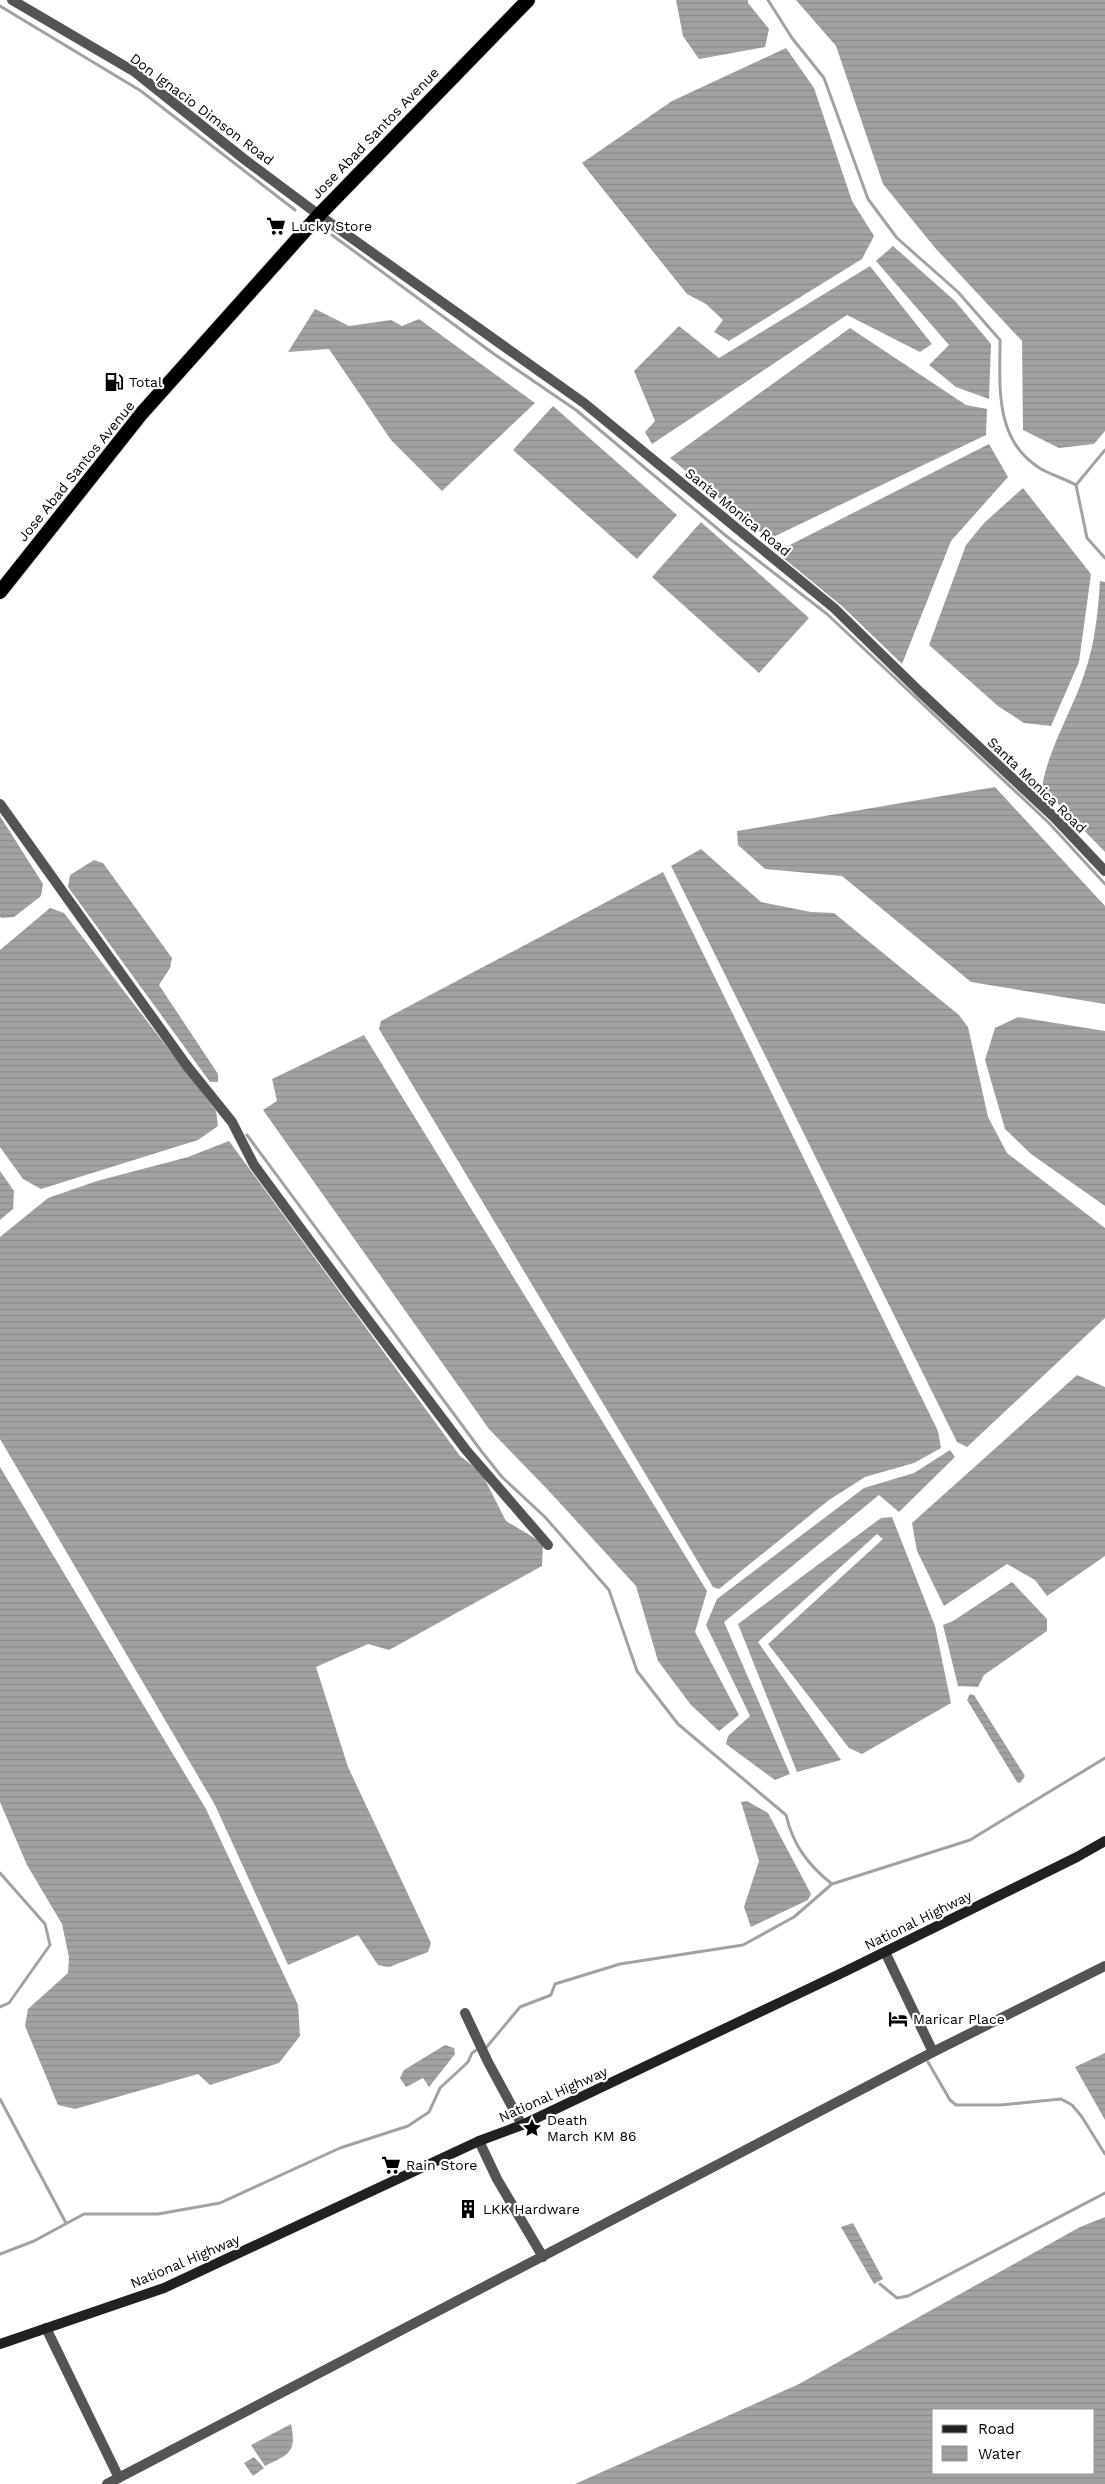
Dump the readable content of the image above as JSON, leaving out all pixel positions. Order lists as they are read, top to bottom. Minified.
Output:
{"streets":{"highway":["Jose Abad Santos Avenue"],"main road":["National Highway"],"street":["Don Ignacio Dimson Road","Santa Monica Road"]},"crossings":[["Don Ignacio Dimson Road","Jose Abad Santos Avenue"],["Don Ignacio Dimson Road","Santa Monica Road"],["Jose Abad Santos Avenue","Santa Monica Road"]],"places":{"supermarket":["Lucky Store","Rain Store"],"fuel station":["Total"],"hotel":["Maricar Place"],"place":["Death March KM 86"],"building":["LKK Hardware"]},"legend":["Road","Water"]}
